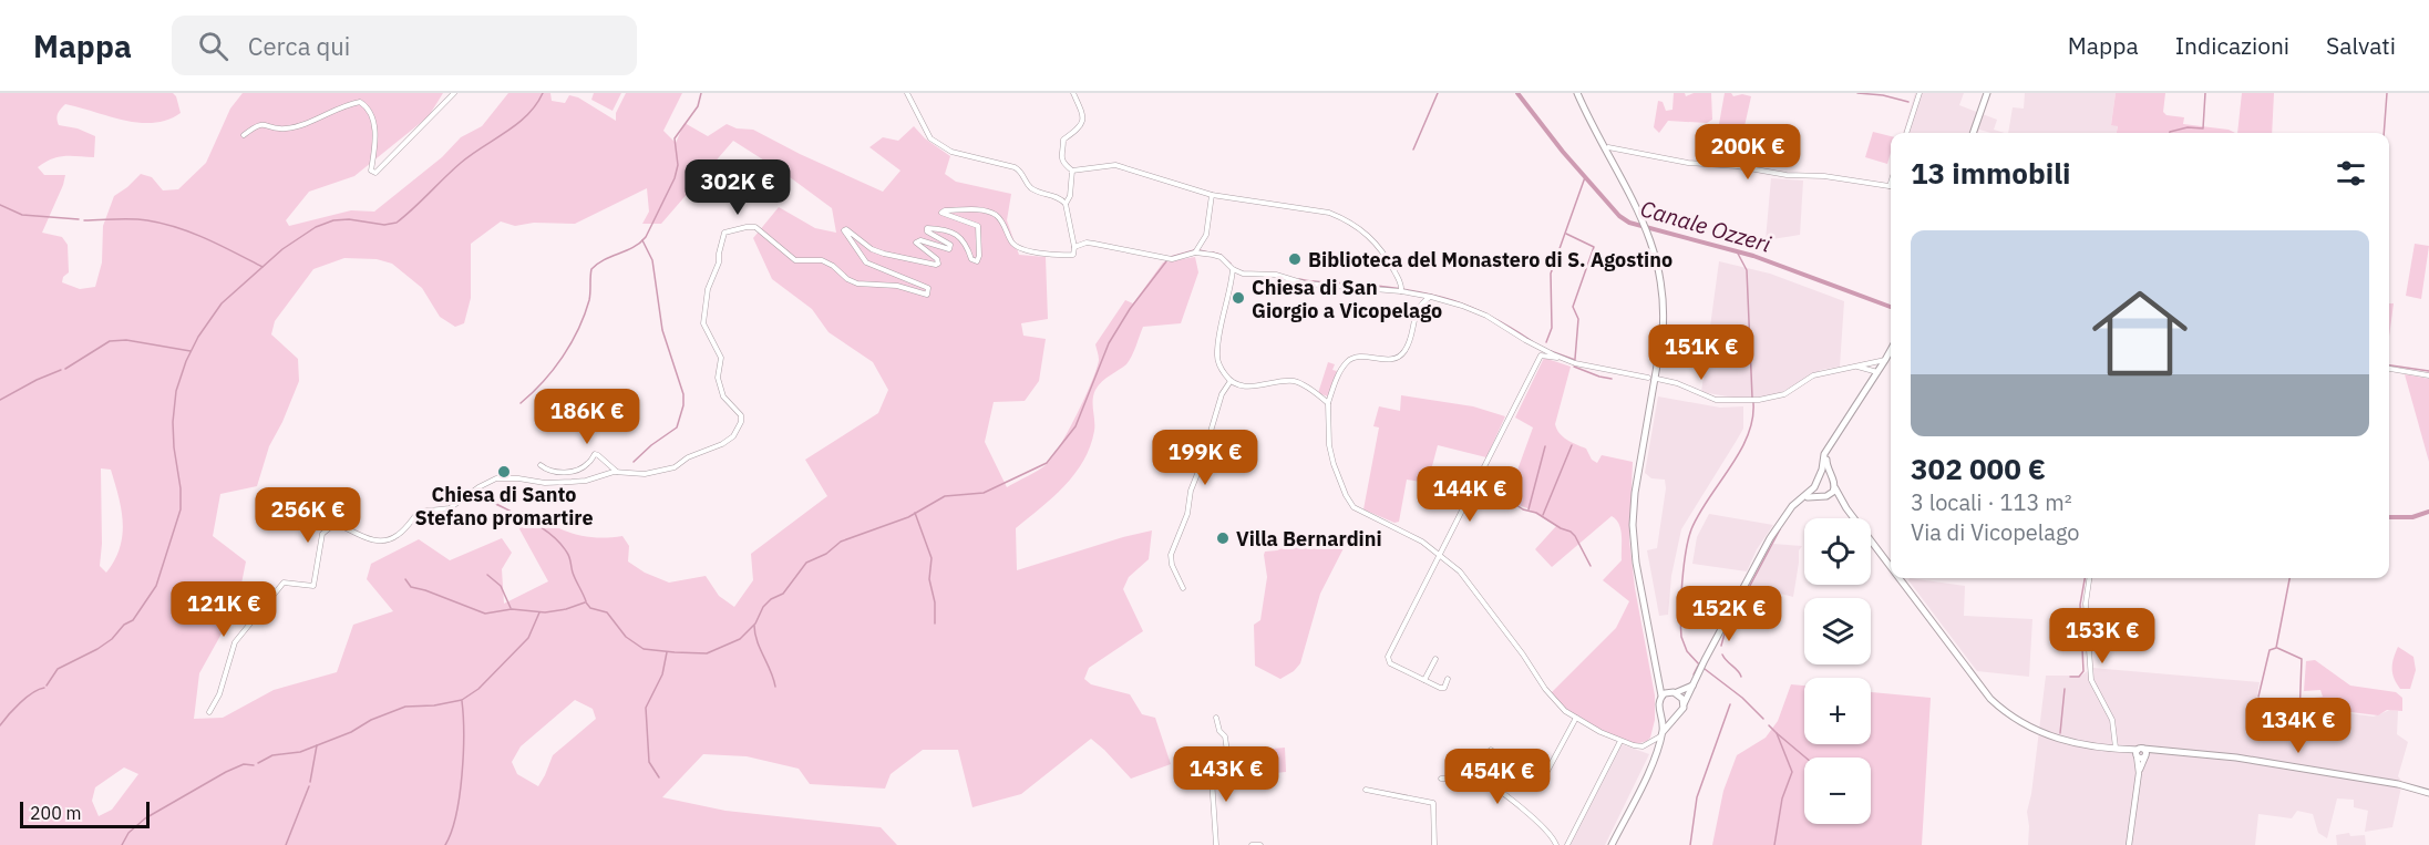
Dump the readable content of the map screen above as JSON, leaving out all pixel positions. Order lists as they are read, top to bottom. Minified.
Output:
{"water":["Canale Ozzeri"],"places":["Biblioteca del Monastero di S. Agostino","Chiesa di San Giorgio a Vicopelago","Chiesa di Santo Stefano promartire","Villa Bernardini"],"scale_bar":"200 m","page":{"header":"Mappa","search":"Cerca qui","nav":["Mappa","Indicazioni","Salvati"],"price":["200K €","302K €","151K €","186K €","199K €","144K €","256K €","121K €","152K €","153K €","134K €","143K €","454K €"],"heading":"13 immobili","list":[{"name":"302 000 €","note":"3 locali · 113 m² · Via di Vicopelago"}],"map_buttons":["+","−"],"scale":"200 m"}}
